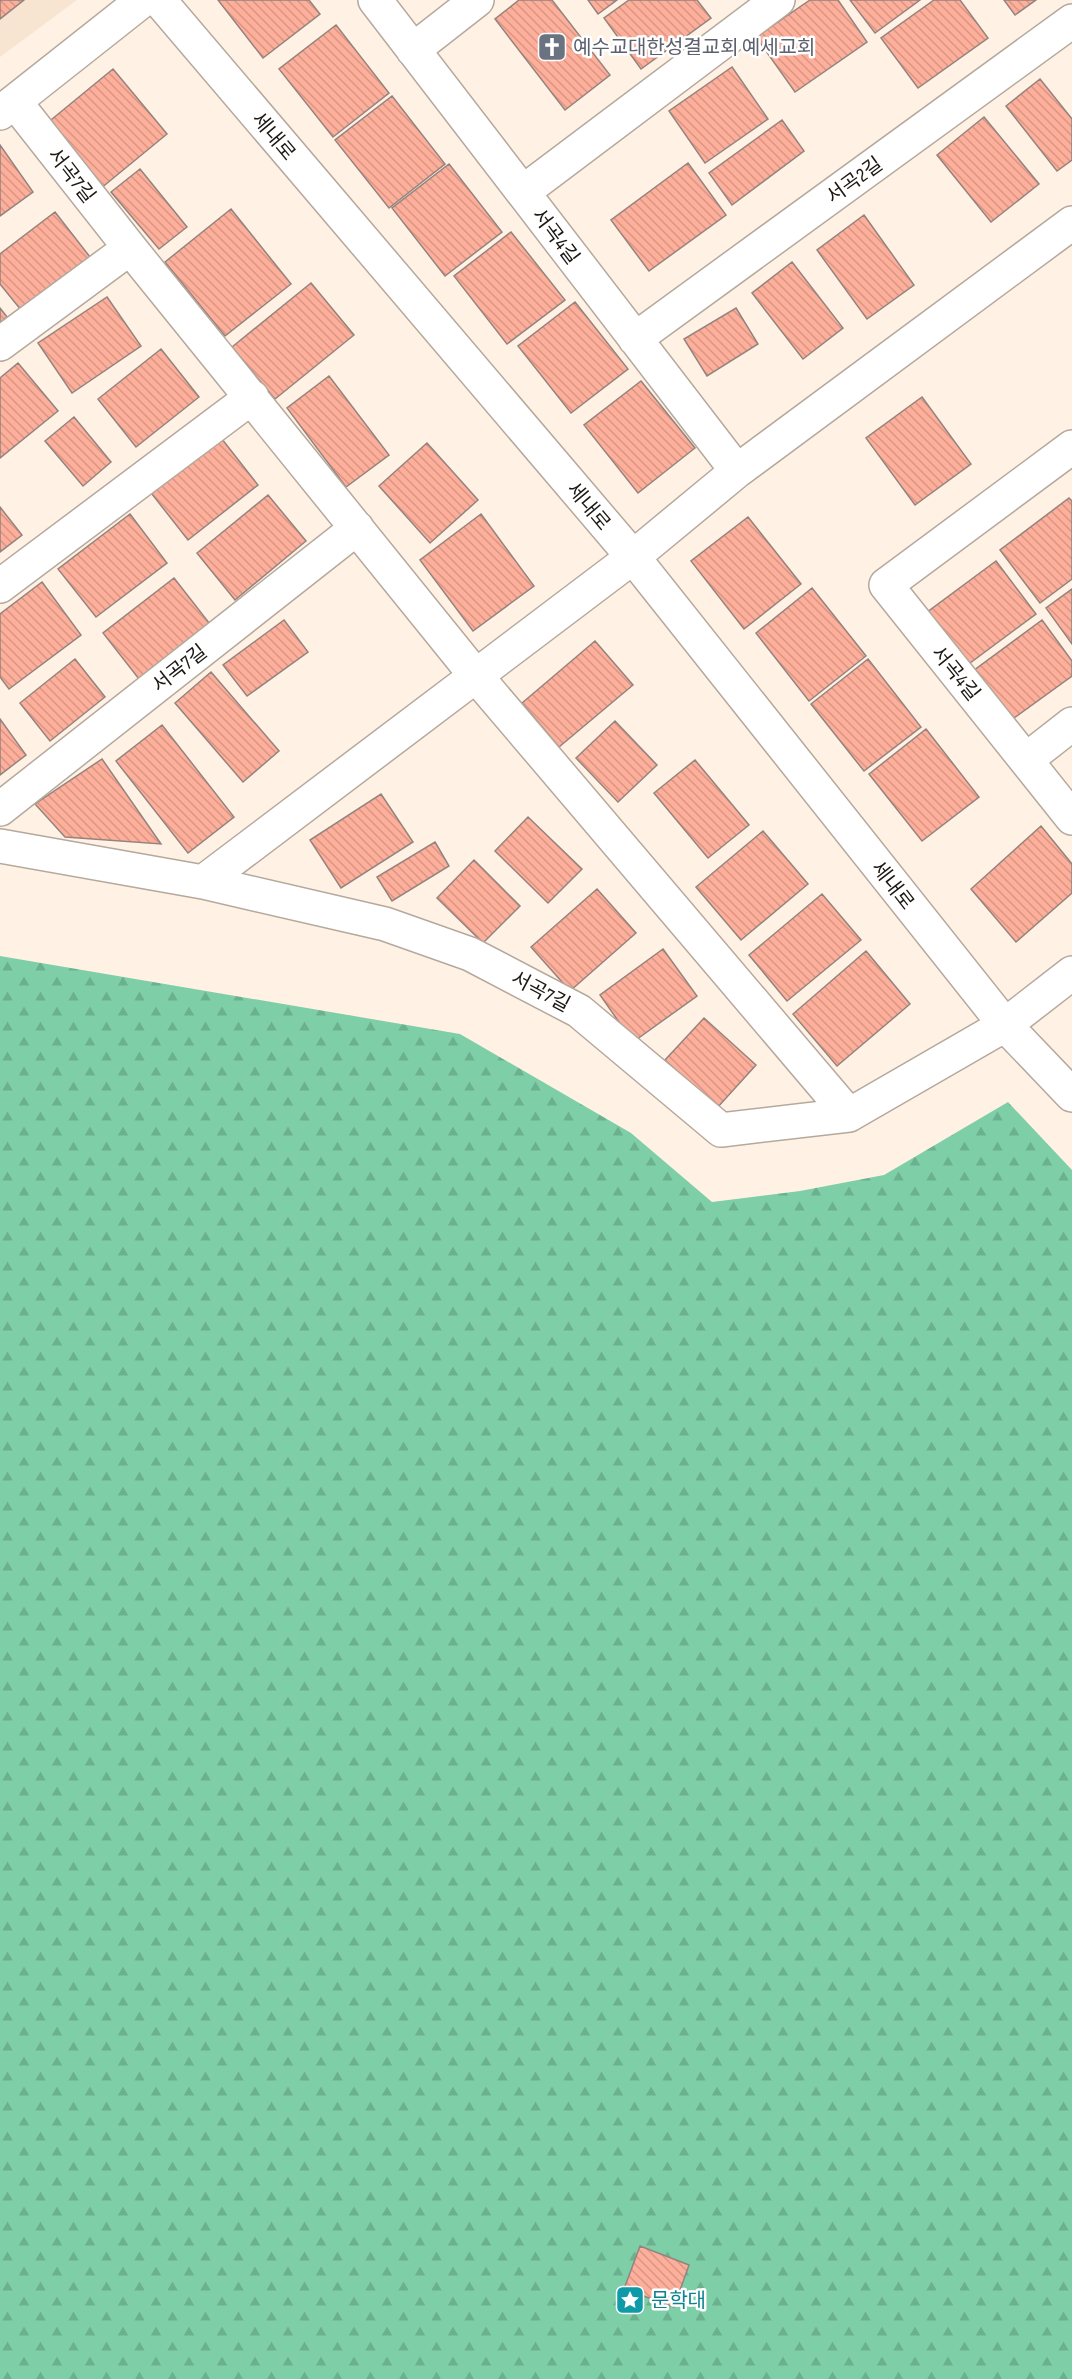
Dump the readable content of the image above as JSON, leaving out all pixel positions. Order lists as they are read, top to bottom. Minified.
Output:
{"streets":{"street":["세내로","서곡7길","서곡2길","서곡4길"]},"crossings":[["세내로","서곡7길"],["서곡2길","서곡4길"]],"places":{"church":["예수교대한성결교회 예세교회"],"place":["문학대"]}}
